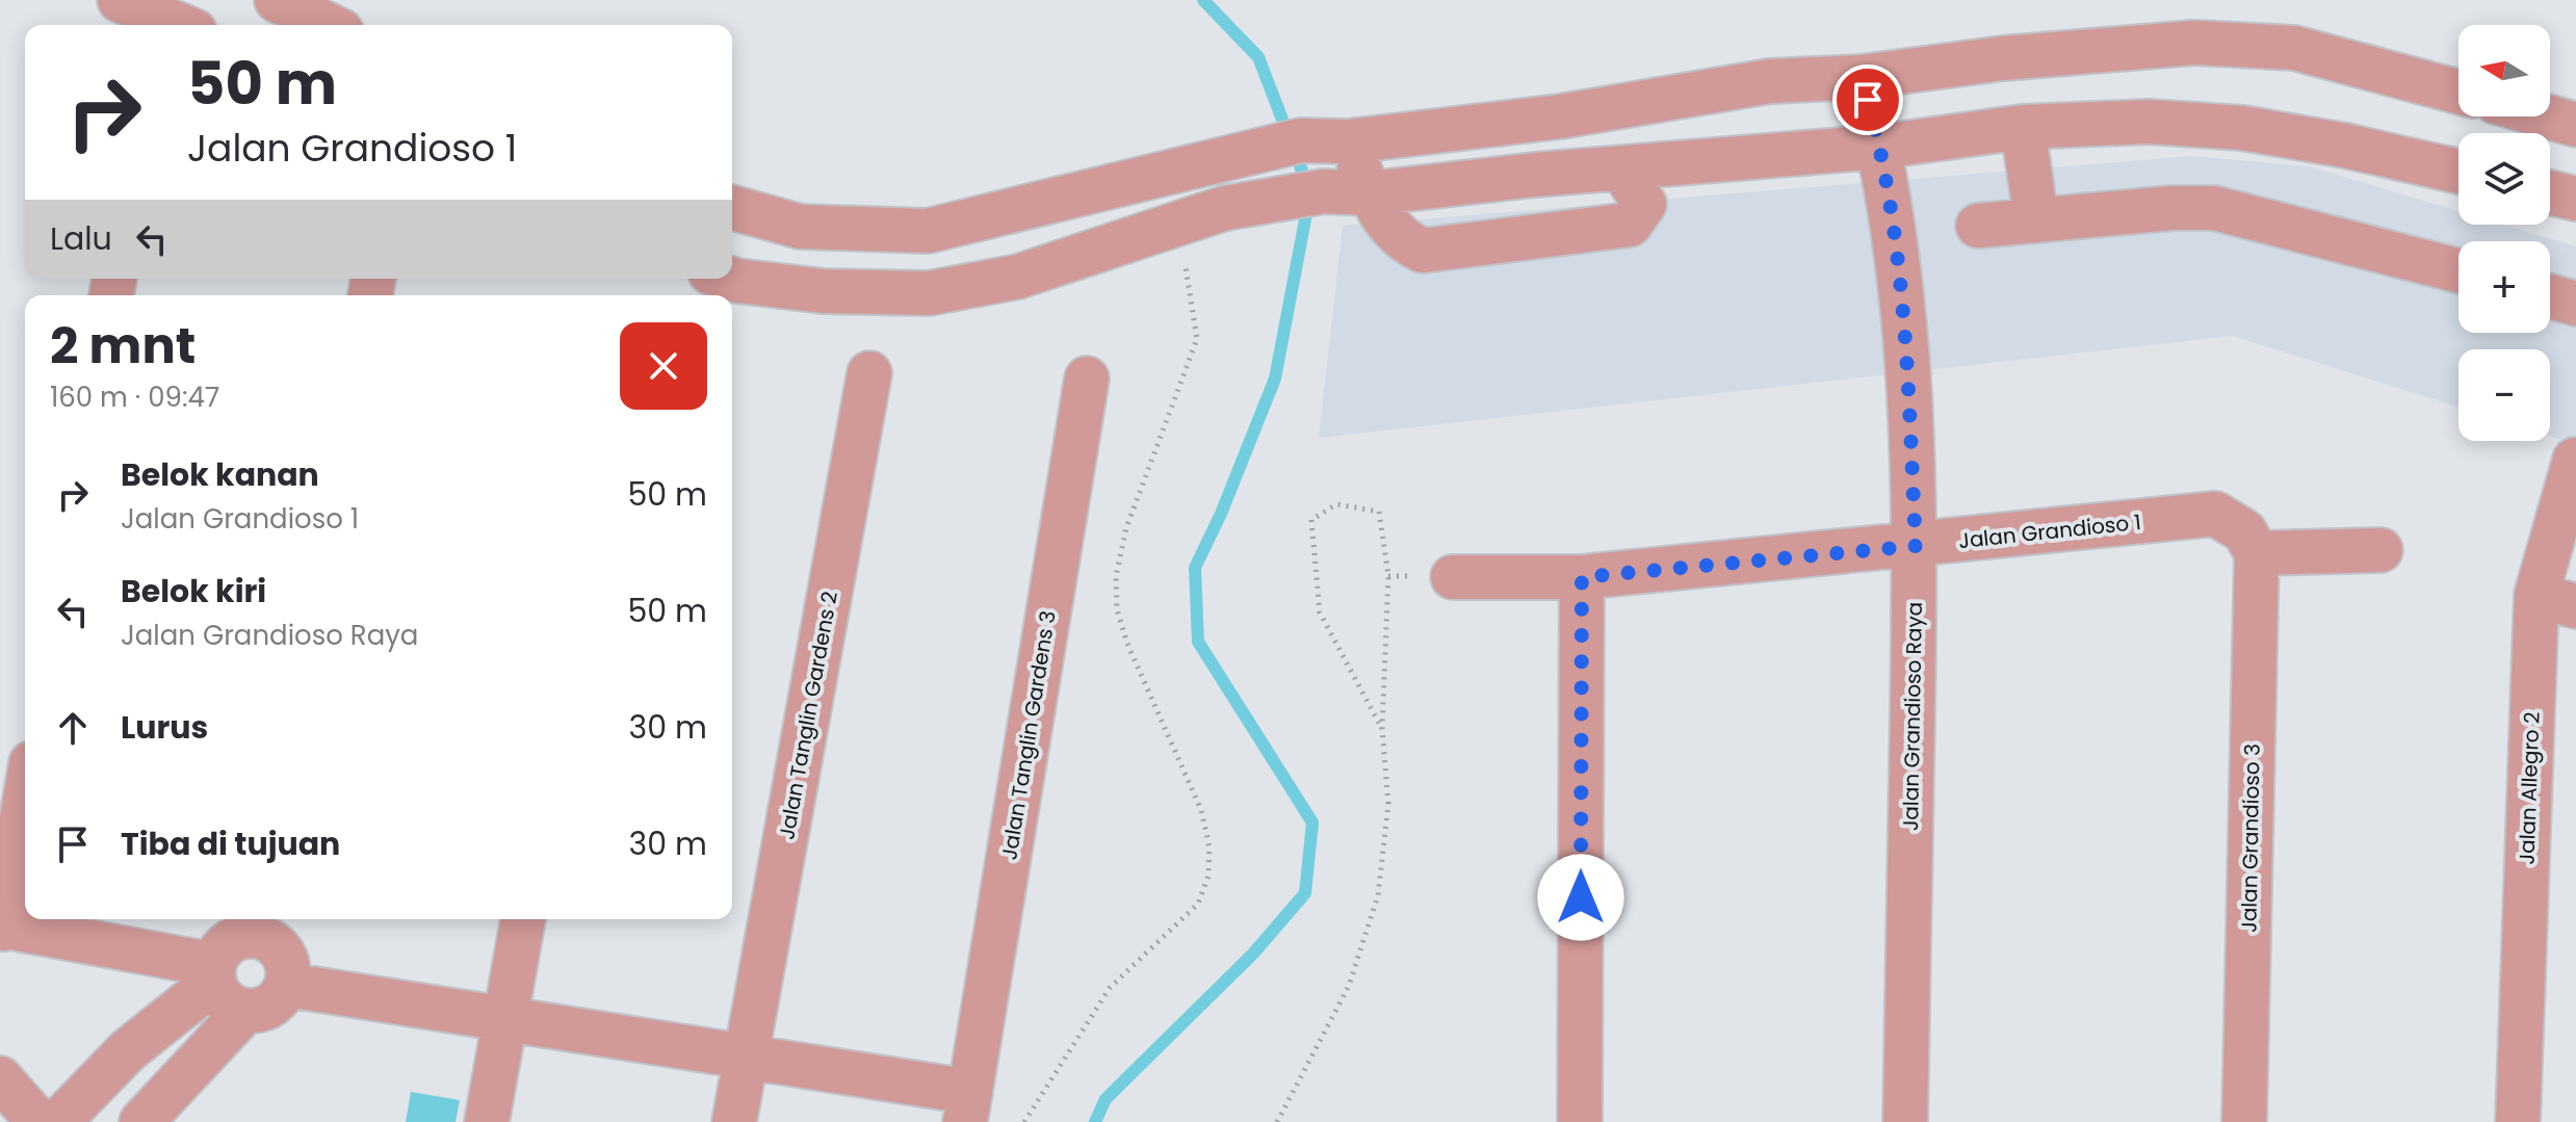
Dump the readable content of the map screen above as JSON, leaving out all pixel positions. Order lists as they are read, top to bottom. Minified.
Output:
{"streets":{"street":["Jalan Grandioso 1","Jalan Tanglin Gardens 2","Jalan Grandioso Raya","Jalan Tanglin Gardens 3","Jalan Allegro 2","Jalan Grandioso 3"]},"crossings":[["Jalan Grandioso 1","Jalan Grandioso Raya"],["Jalan Grandioso 1","Jalan Grandioso 3"]],"north":"left","page":{"map_buttons":["+","−"],"turn":["50 m","Jalan Grandioso 1"],"then":"Lalu","heading":["2 mnt","160 m · 09:47"],"list":[{"name":"Belok kanan","note":"Jalan Grandioso 1","value":"50 m"},{"name":"Belok kiri","note":"Jalan Grandioso Raya","value":"50 m"},{"name":"Lurus","value":"30 m"},{"name":"Tiba di tujuan","value":"30 m"}]}}
